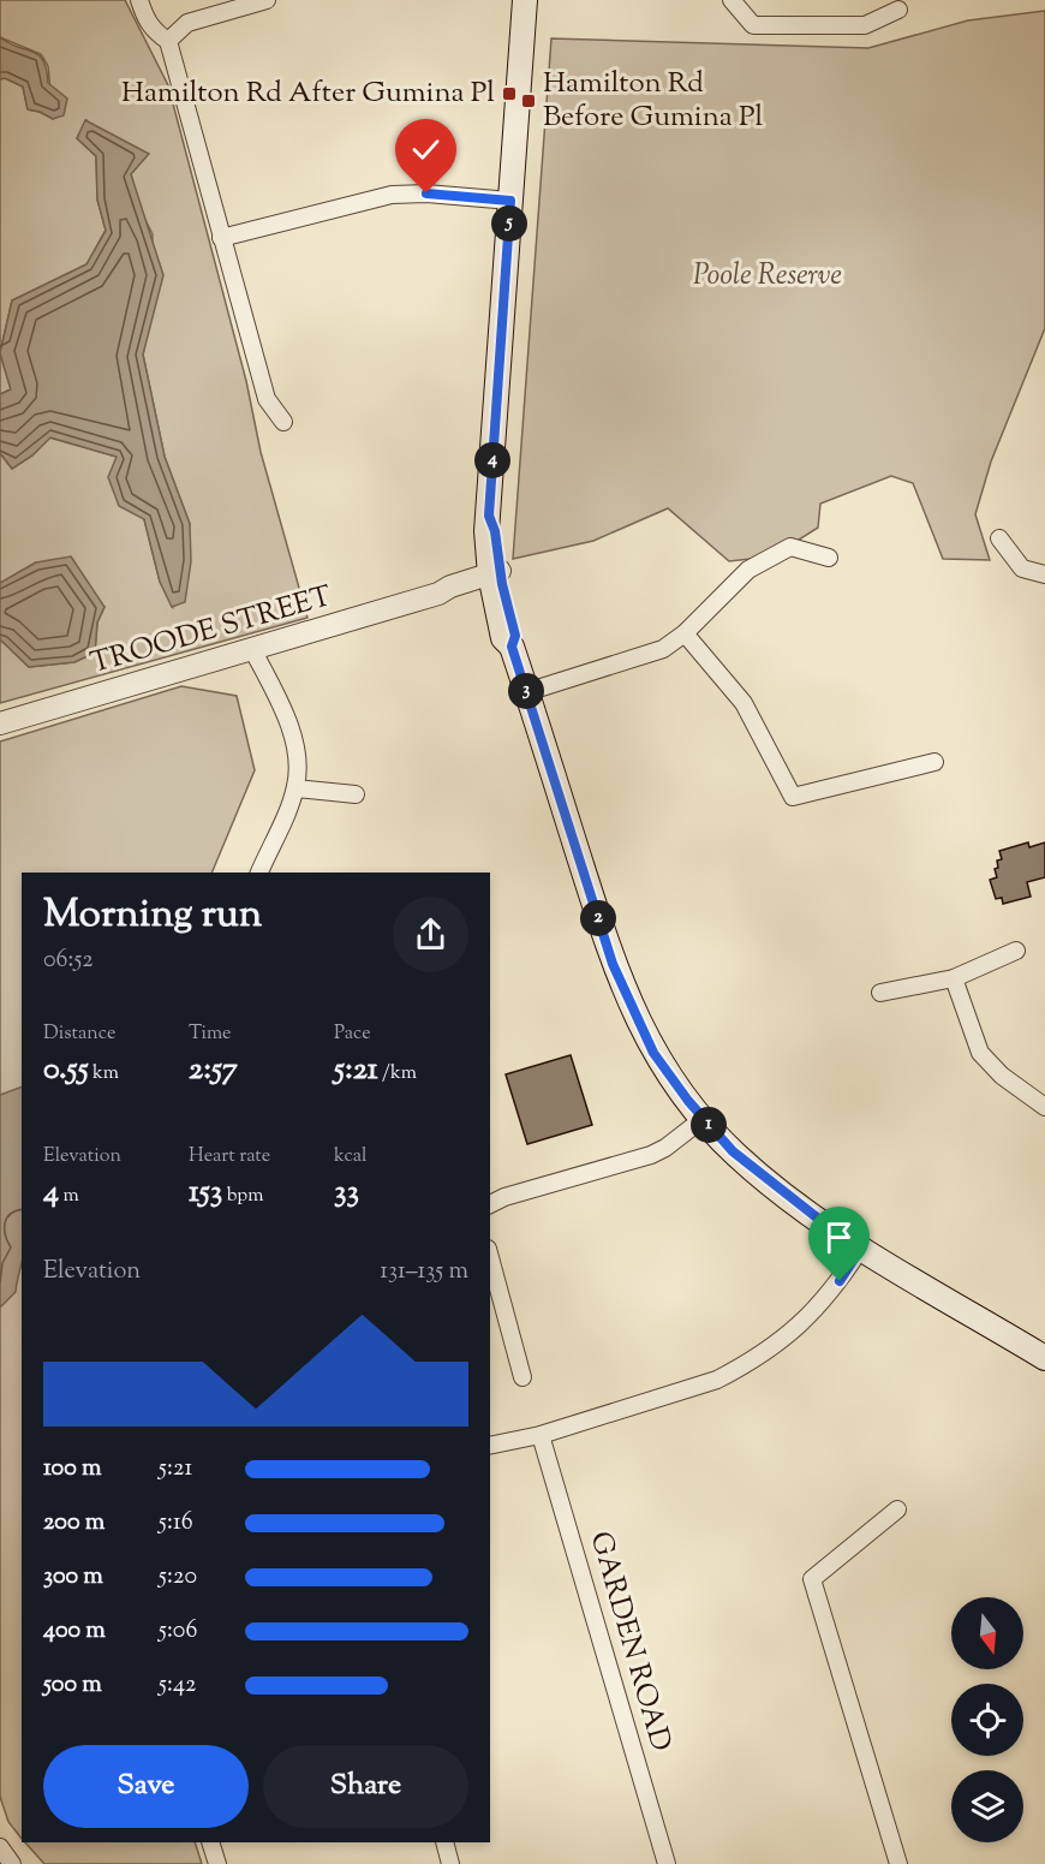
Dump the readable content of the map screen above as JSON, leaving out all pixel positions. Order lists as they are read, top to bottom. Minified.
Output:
{"streets":{"street":["TROODE STREET","GARDEN ROAD"]},"parks":["Poole Reserve"],"places":{"transit":["Hamilton Rd After Gumina Pl","Hamilton Rd Before Gumina Pl"]},"north":"bottom","page":{"pins":["5","4","3","2","1"],"heading":["Morning run","06:52"],"stats":[["Distance","0.55 km"],["Time","2:57"],["Pace","5:21 /km"],["Elevation","4 m"],["Heart rate","153 bpm"],["kcal","33"]],"chart":["Elevation","131–135 m"],"list":[{"name":"100 m","note":"5:21"},{"name":"200 m","note":"5:16"},{"name":"300 m","note":"5:20"},{"name":"400 m","note":"5:06"},{"name":"500 m","note":"5:42"}],"buttons":["Save","Share"]}}
